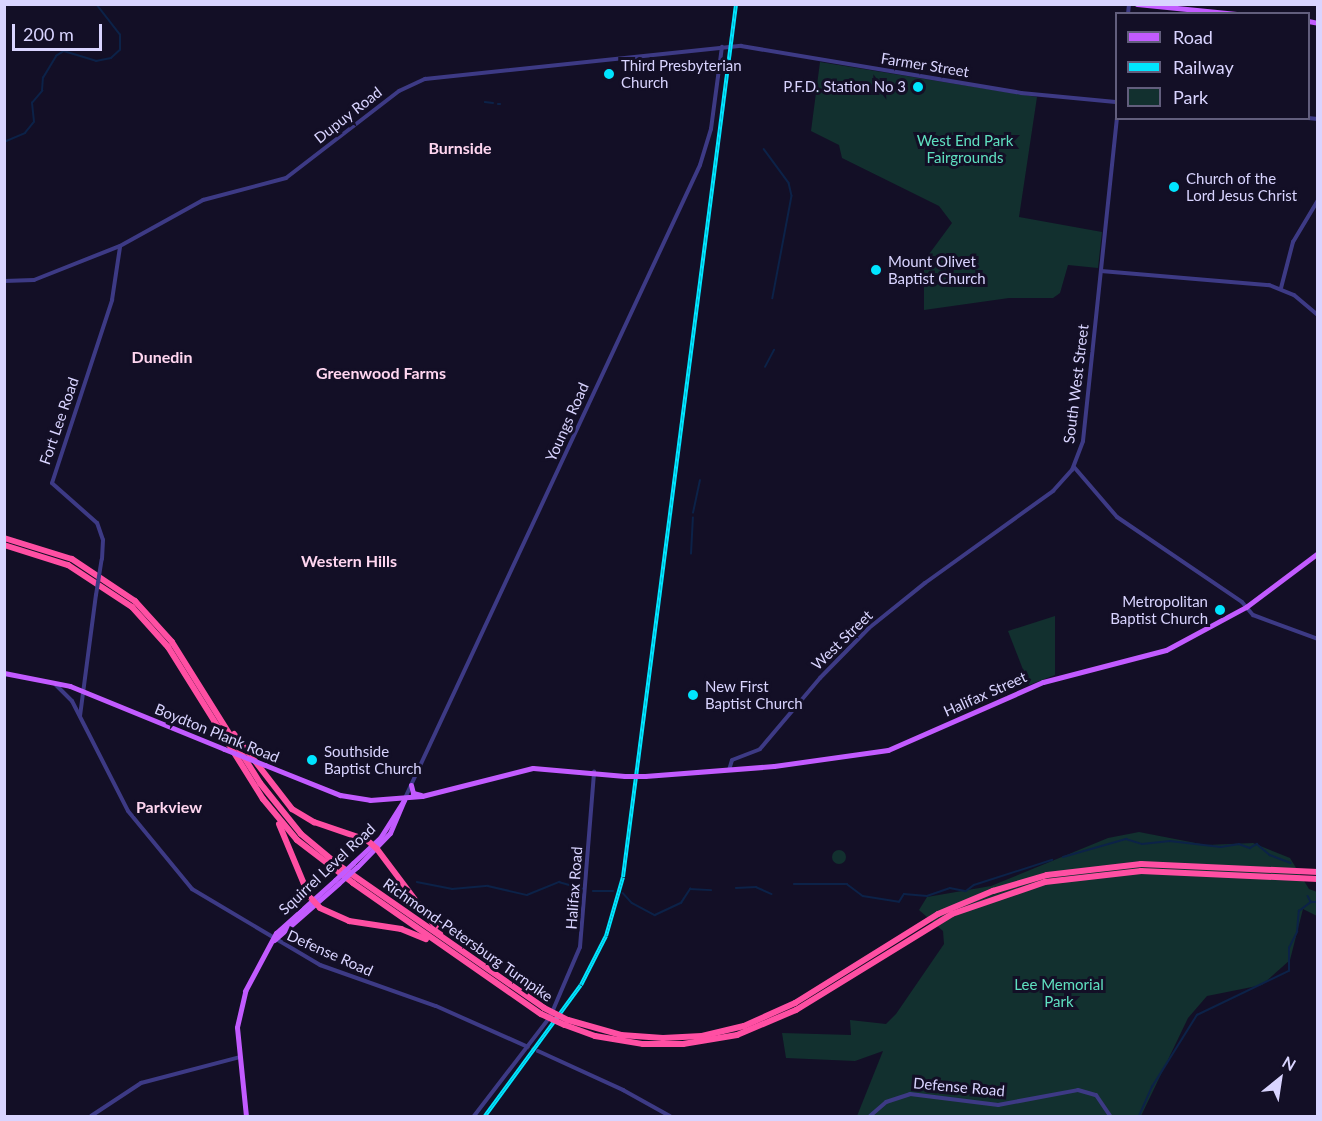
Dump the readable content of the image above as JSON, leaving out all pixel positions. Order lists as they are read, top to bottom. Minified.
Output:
{"streets":{"highway":["Richmond-Petersburg Turnpike"],"main road":["Halifax Street","Boydton Plank Road","Squirrel Level Road"],"street":["Farmer Street","Dupuy Road","South West Street","Fort Lee Road","Youngs Road","West Street","Halifax Road","Defense Road"]},"crossings":[["Farmer Street","Dupuy Road"],["Dupuy Road","Fort Lee Road"],["Dupuy Road","Youngs Road"],["South West Street","West Street"],["Fort Lee Road","Boydton Plank Road"],["Youngs Road","Boydton Plank Road"],["Youngs Road","Squirrel Level Road"],["West Street","Halifax Street"],["Halifax Street","Boydton Plank Road"],["Boydton Plank Road","Squirrel Level Road"],["Boydton Plank Road","Halifax Road"],["Boydton Plank Road","Defense Road"],["Squirrel Level Road","Defense Road"]],"districts":["Burnside","Dunedin","Greenwood Farms","Western Hills","Parkview"],"parks":["West End Park Fairgrounds","Lee Memorial Park"],"places":["Third Presbyterian Church","P.F.D. Station No 3","Church of the Lord Jesus Christ","Mount Olivet Baptist Church","Metropolitan Baptist Church","New First Baptist Church","Southside Baptist Church"],"legend":["Road","Railway","Park"],"scale_bar":"200 m","north":"top right"}
